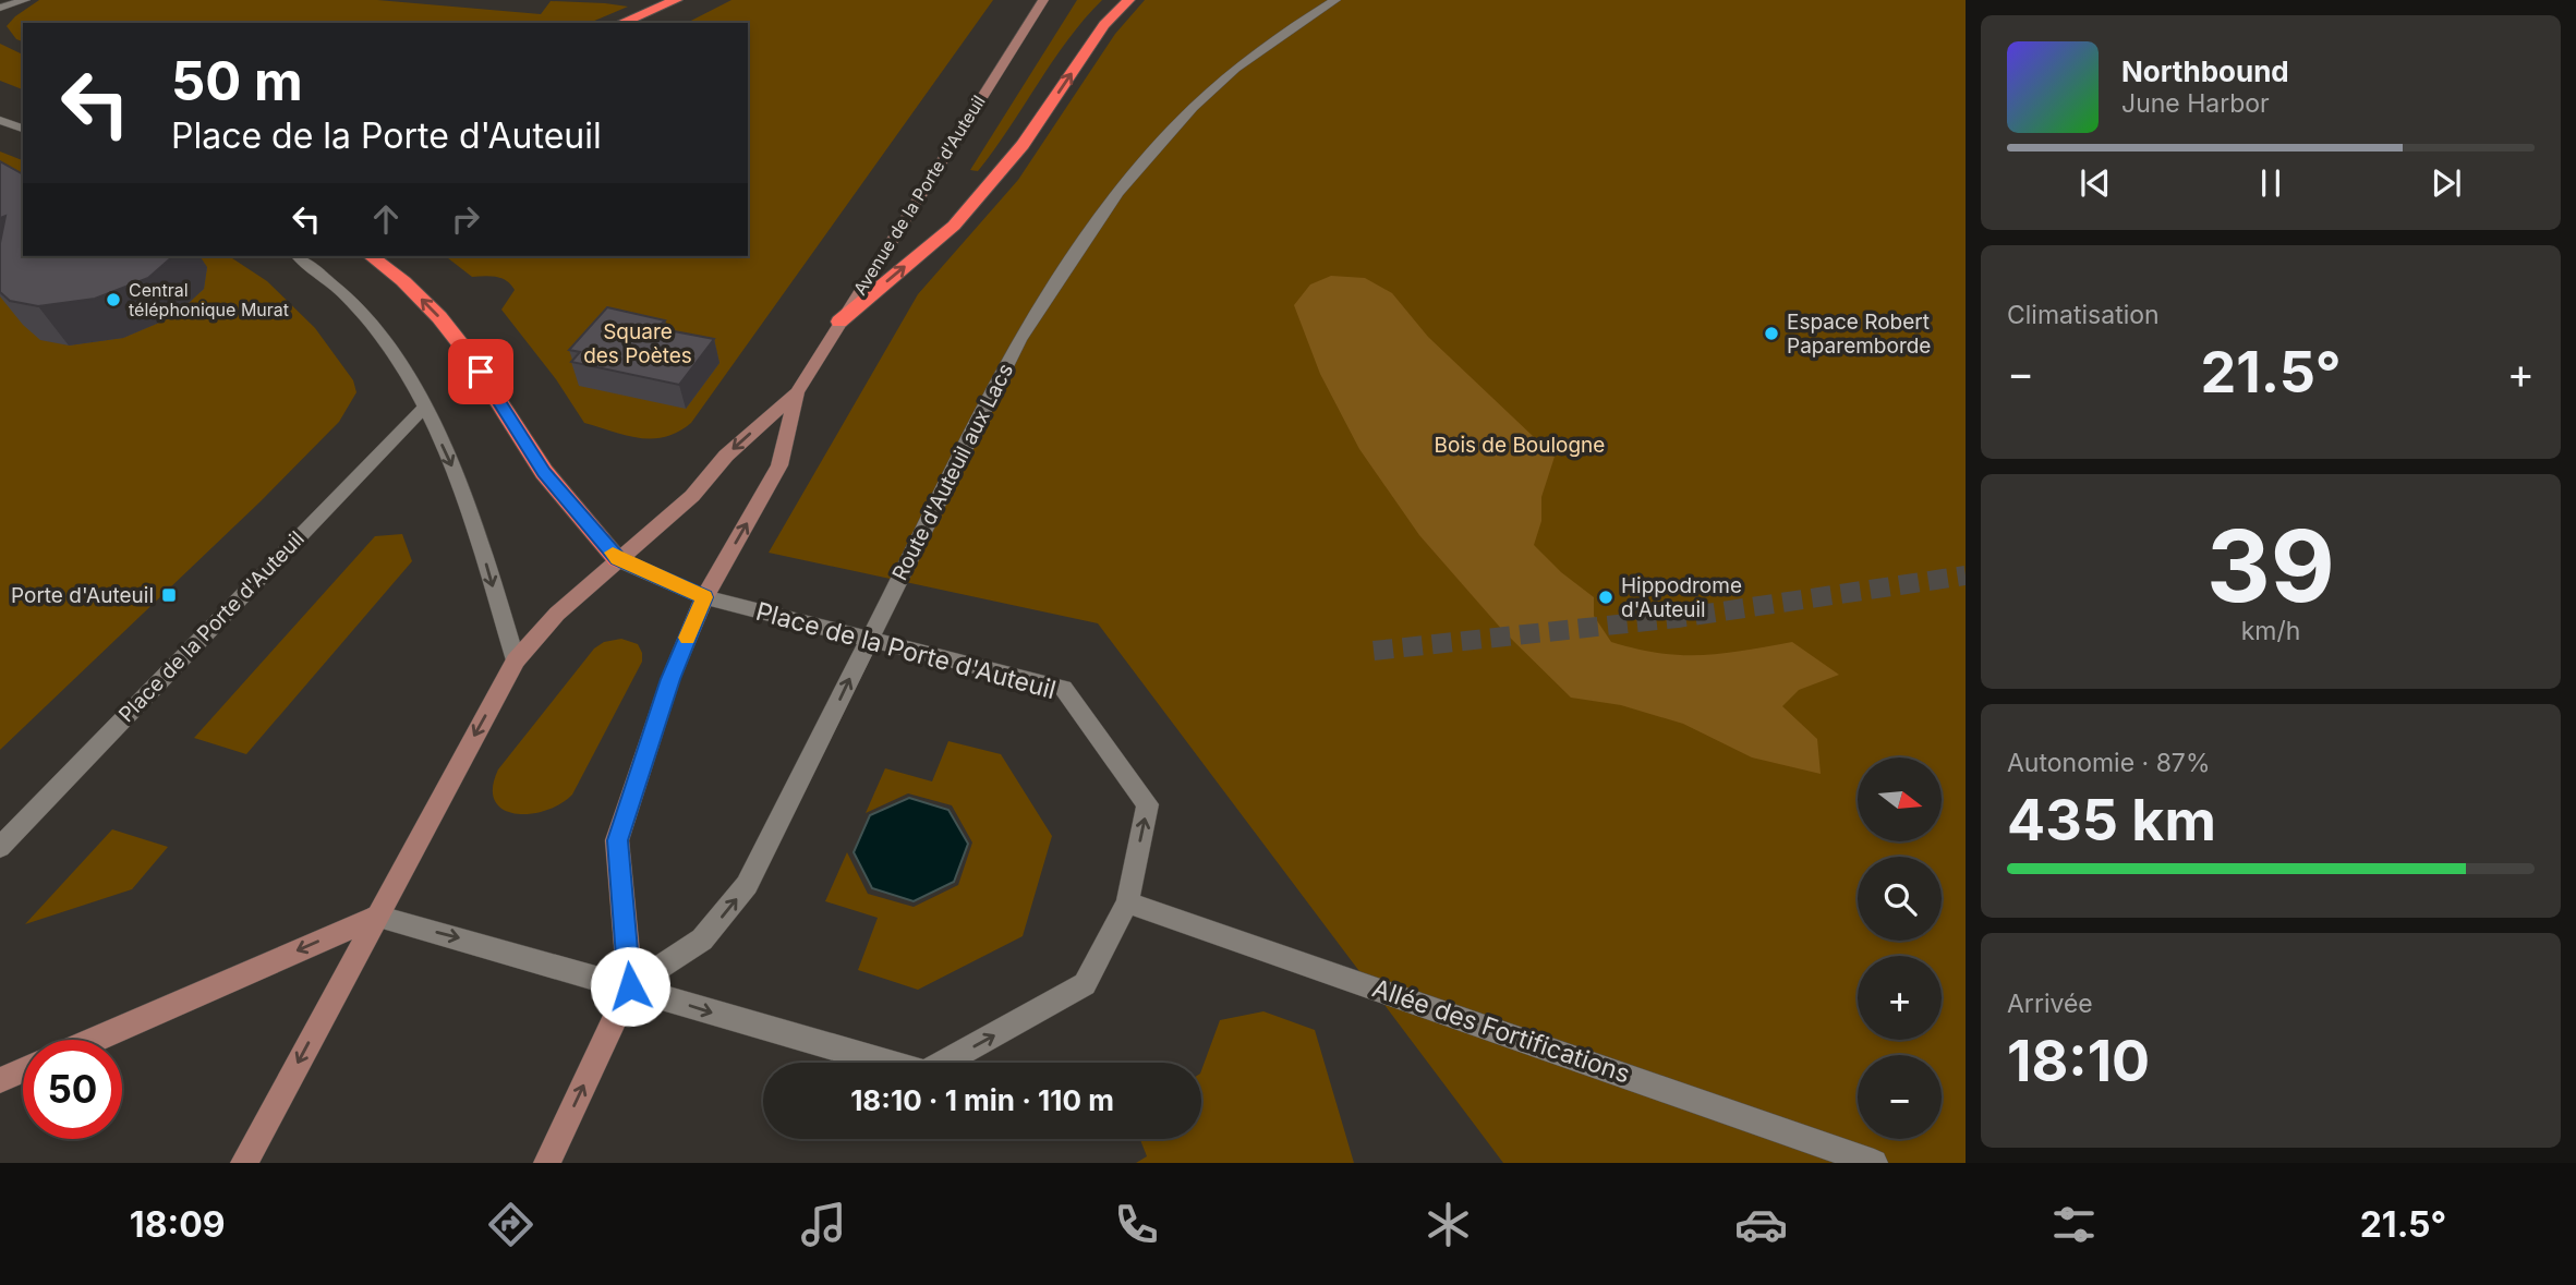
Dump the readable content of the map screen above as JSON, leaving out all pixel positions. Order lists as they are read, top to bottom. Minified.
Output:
{"streets":{"main road":["Avenue de la Porte d'Auteuil"],"street":["Route d'Auteuil aux Lacs","Place de la Porte d'Auteuil","Allée des Fortifications"]},"crossings":[["Avenue de la Porte d'Auteuil","Place de la Porte d'Auteuil"],["Route d'Auteuil aux Lacs","Place de la Porte d'Auteuil"],["Place de la Porte d'Auteuil","Allée des Fortifications"]],"parks":["Square des Poètes","Bois de Boulogne"],"places":{"other":["Central téléphonique Murat","Espace Robert Paparemborde","Hippodrome d'Auteuil"],"transit":["Porte d'Auteuil"]},"north":"right","page":{"turn":["50 m","Place de la Porte d'Auteuil"],"song":["Northbound","June Harbor"],"tile":["Climatisation",["39","km/h"],["Autonomie · 87%","435 km"],["Arrivée","18:10"]],"heat":["−","21.5°","+"],"map_buttons":["+","−"],"limit":"50","trip":"18:10 · 1 min · 110 m","tabs":["18:09","21.5°"]}}
